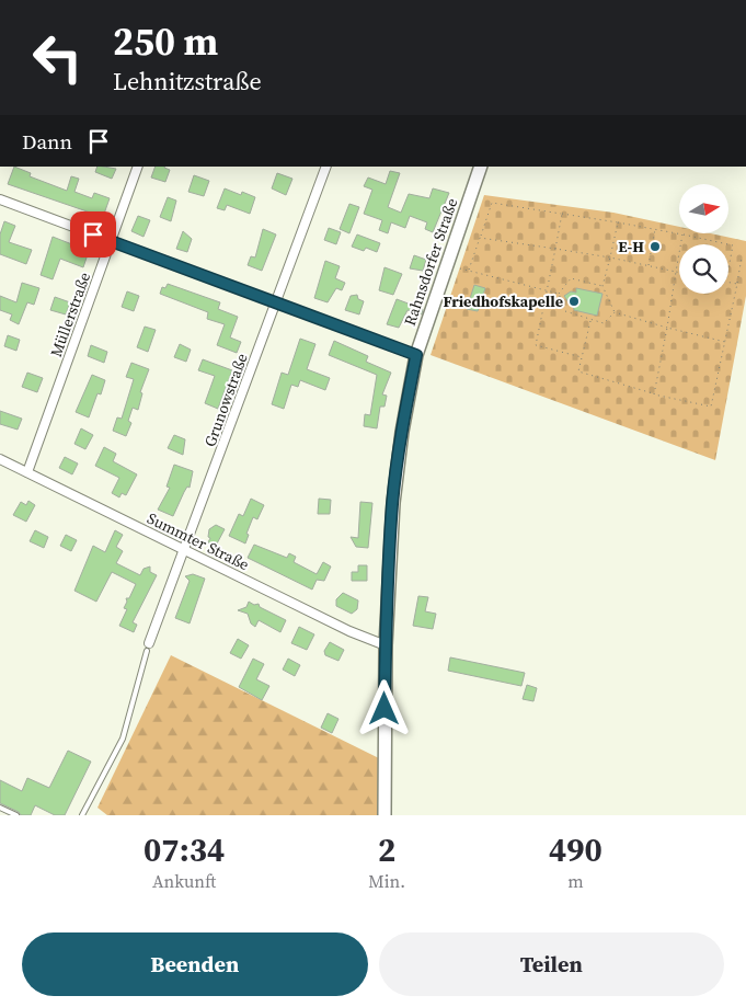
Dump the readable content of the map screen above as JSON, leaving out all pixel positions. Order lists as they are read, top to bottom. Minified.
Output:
{"streets":{"street":["Rahnsdorfer Straße","Müllerstraße","Grunowstraße","Summter Straße"]},"crossings":[["Rahnsdorfer Straße","Summter Straße"],["Müllerstraße","Summter Straße"],["Grunowstraße","Summter Straße"]],"places":["E-H","Friedhofskapelle"],"north":"right","page":{"turn":["250 m","Lehnitzstraße"],"then":"Dann","eta":["07:34","Ankunft","2","Min.","490","m"],"buttons":["Beenden","Teilen"]}}
